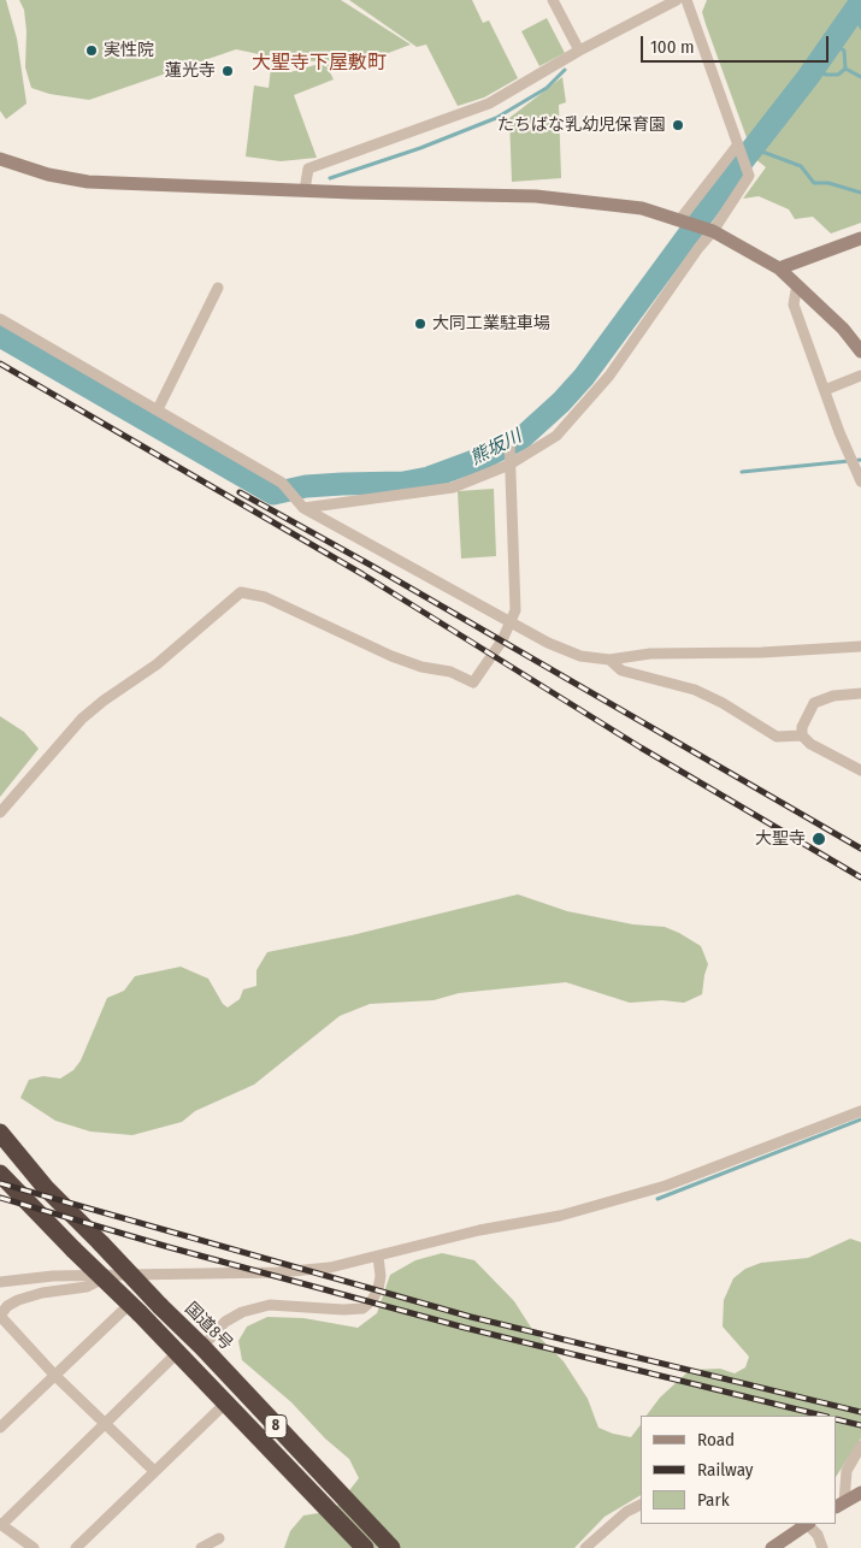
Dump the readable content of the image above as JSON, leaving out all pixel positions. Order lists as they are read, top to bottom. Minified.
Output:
{"streets":{"highway":["国道8号","8"]},"districts":["大聖寺下屋敷町"],"water":["熊坂川"],"places":["実性院","蓮光寺","たちばな乳幼児保育園","大同工業駐車場","大聖寺"],"legend":["Road","Railway","Park"],"scale_bar":"100 m"}
